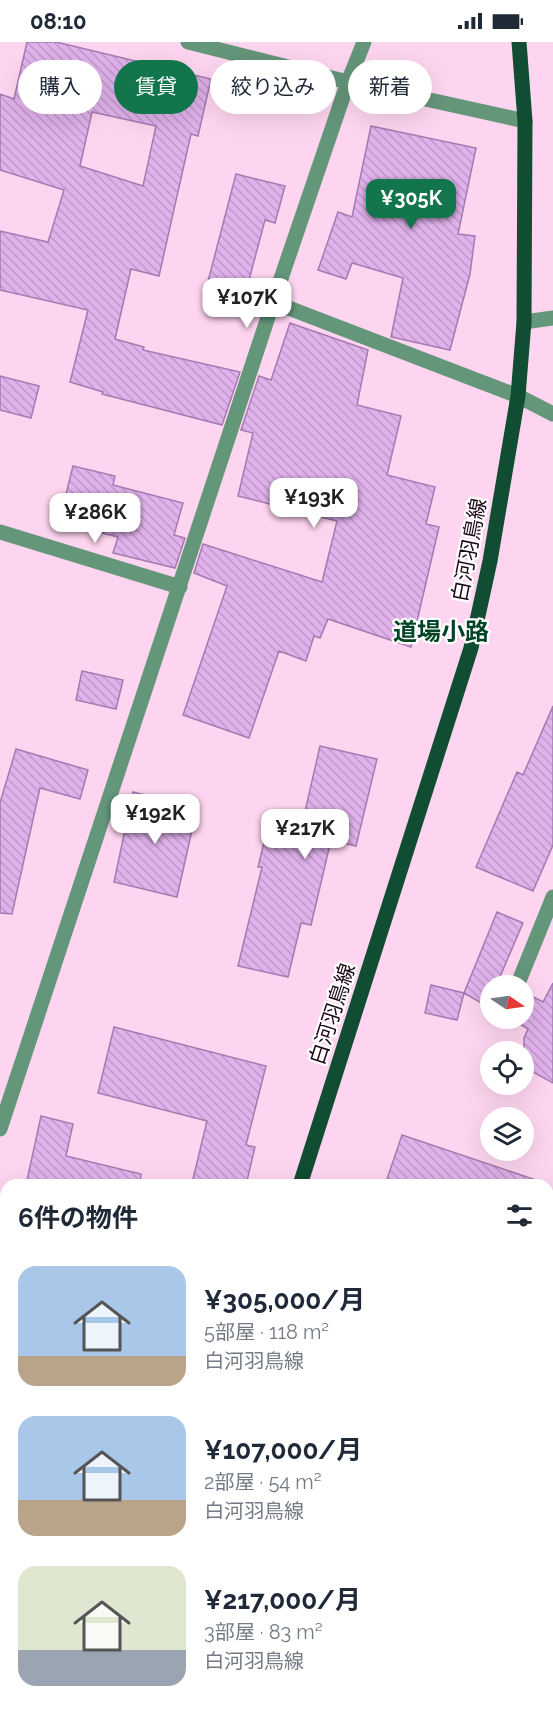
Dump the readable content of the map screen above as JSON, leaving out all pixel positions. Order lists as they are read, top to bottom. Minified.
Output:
{"streets":{"main road":["白河羽鳥線"]},"districts":["道場小路"],"north":"right","page":{"status":"08:10","chip":["購入","賃貸","絞り込み","新着"],"price":["¥305K","¥107K","¥193K","¥286K","¥192K","¥217K"],"heading":"6件の物件","list":[{"name":"¥305,000/月","note":"5部屋 · 118 m² · 白河羽鳥線"},{"name":"¥107,000/月","note":"2部屋 · 54 m² · 白河羽鳥線"},{"name":"¥217,000/月","note":"3部屋 · 83 m² · 白河羽鳥線"}]}}
